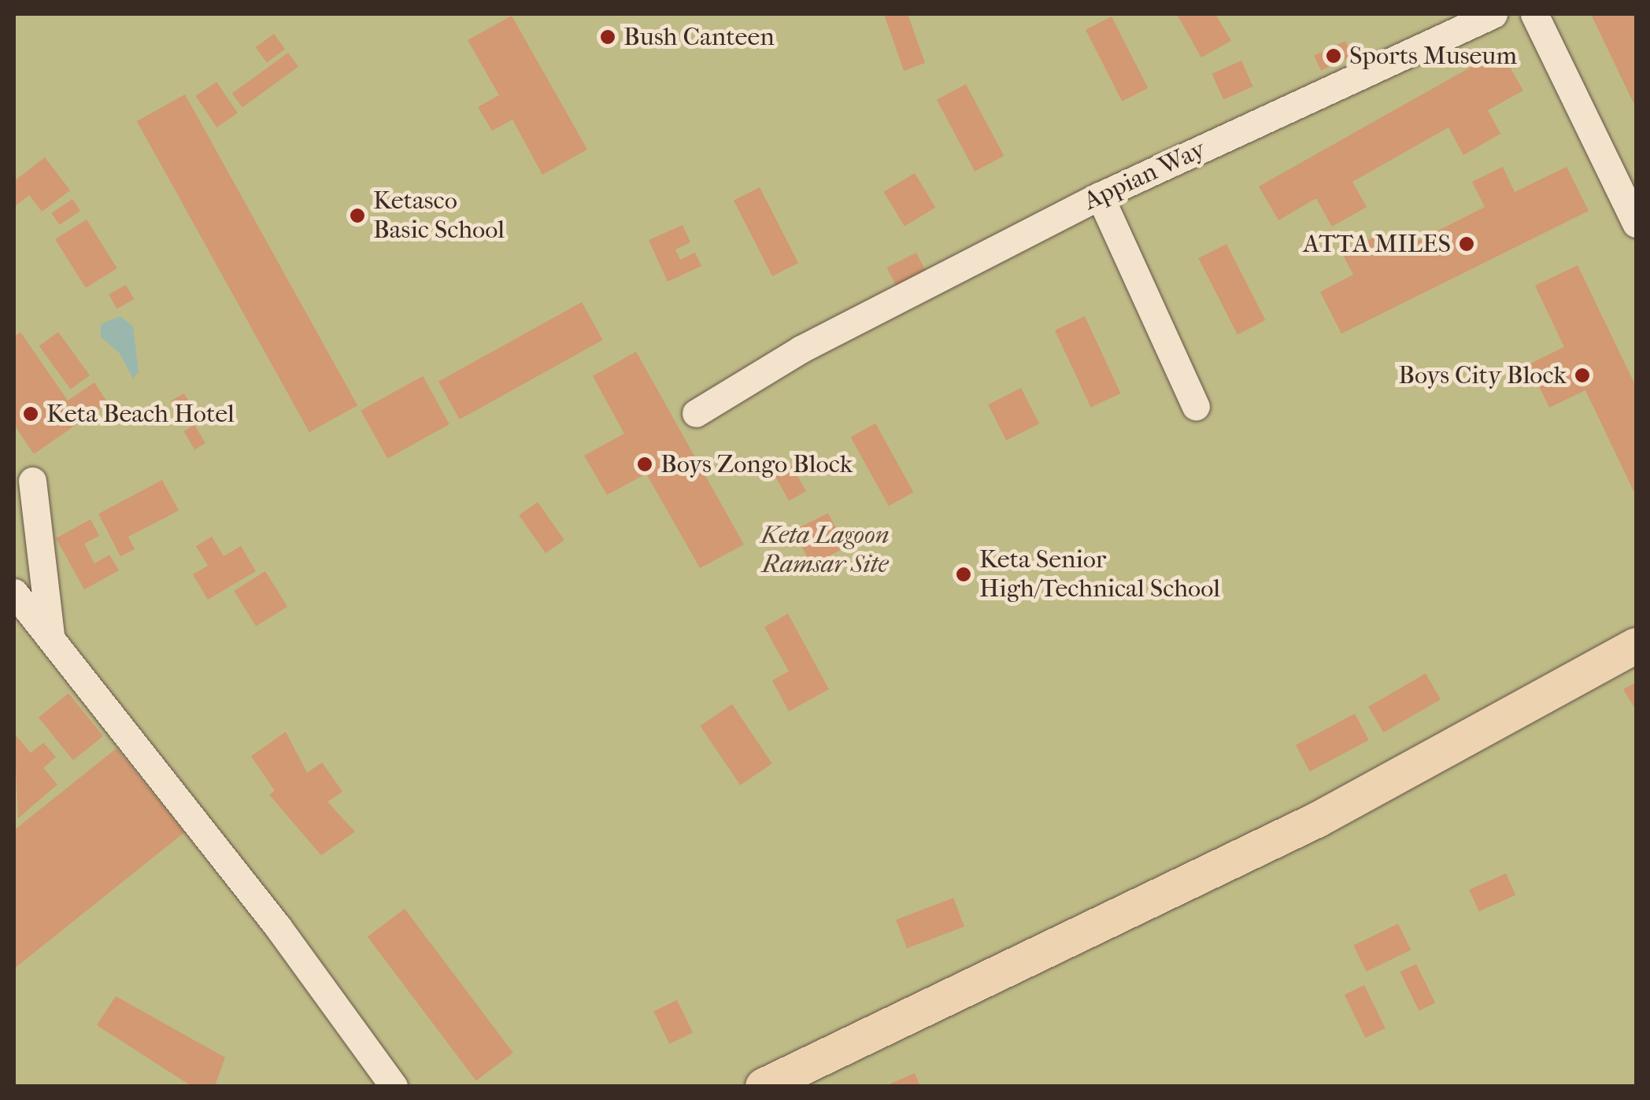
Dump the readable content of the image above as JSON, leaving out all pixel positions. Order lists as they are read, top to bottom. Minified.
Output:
{"streets":{"street":["Appian Way"]},"parks":["Keta Lagoon Ramsar Site"],"places":["Bush Canteen","Sports Museum","Ketasco Basic School","ATTA MILES","Boys City Block","Keta Beach Hotel","Boys Zongo Block","Keta Senior High/Technical School"]}
